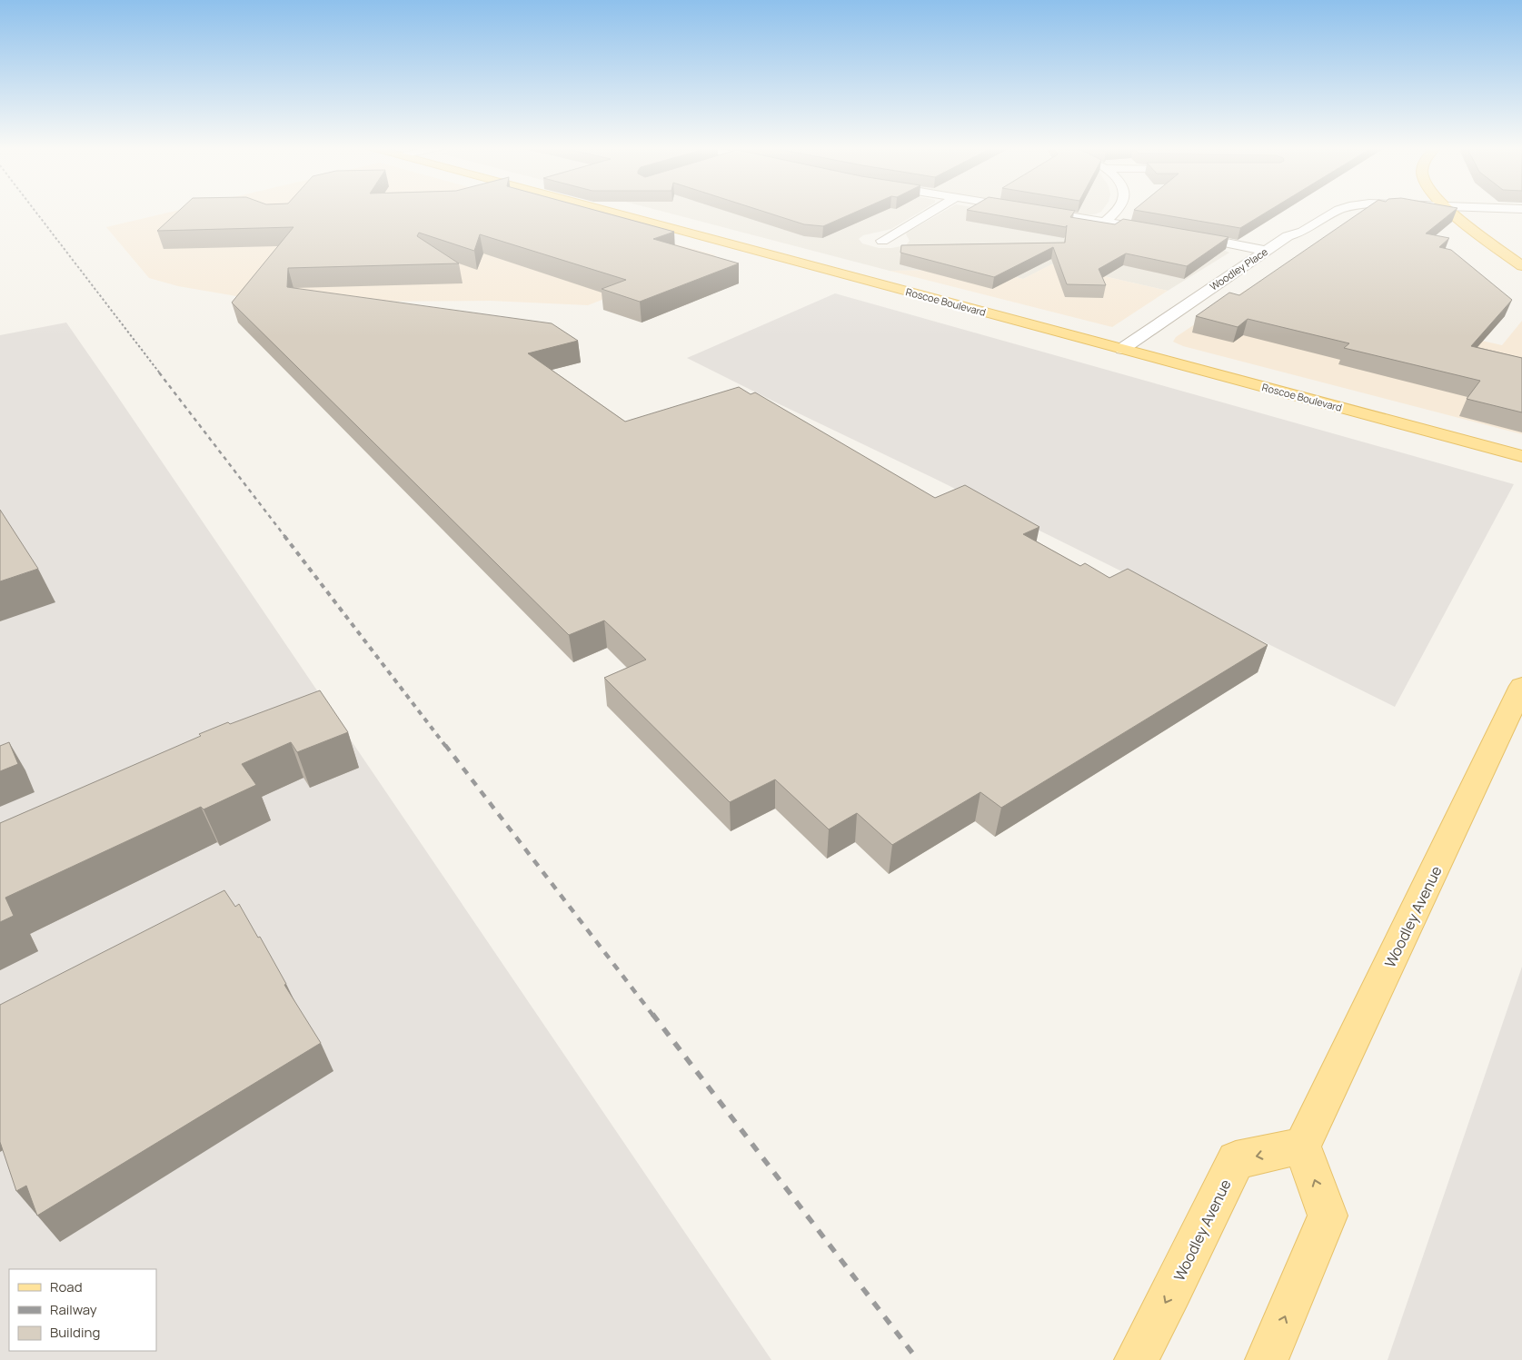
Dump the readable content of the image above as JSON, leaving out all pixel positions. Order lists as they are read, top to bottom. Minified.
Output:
{"streets":{"main road":["Roscoe Boulevard","Woodley Avenue"],"street":["Woodley Place"]},"crossings":[["Woodley Place","Roscoe Boulevard"]],"legend":["Road","Railway","Building"]}
